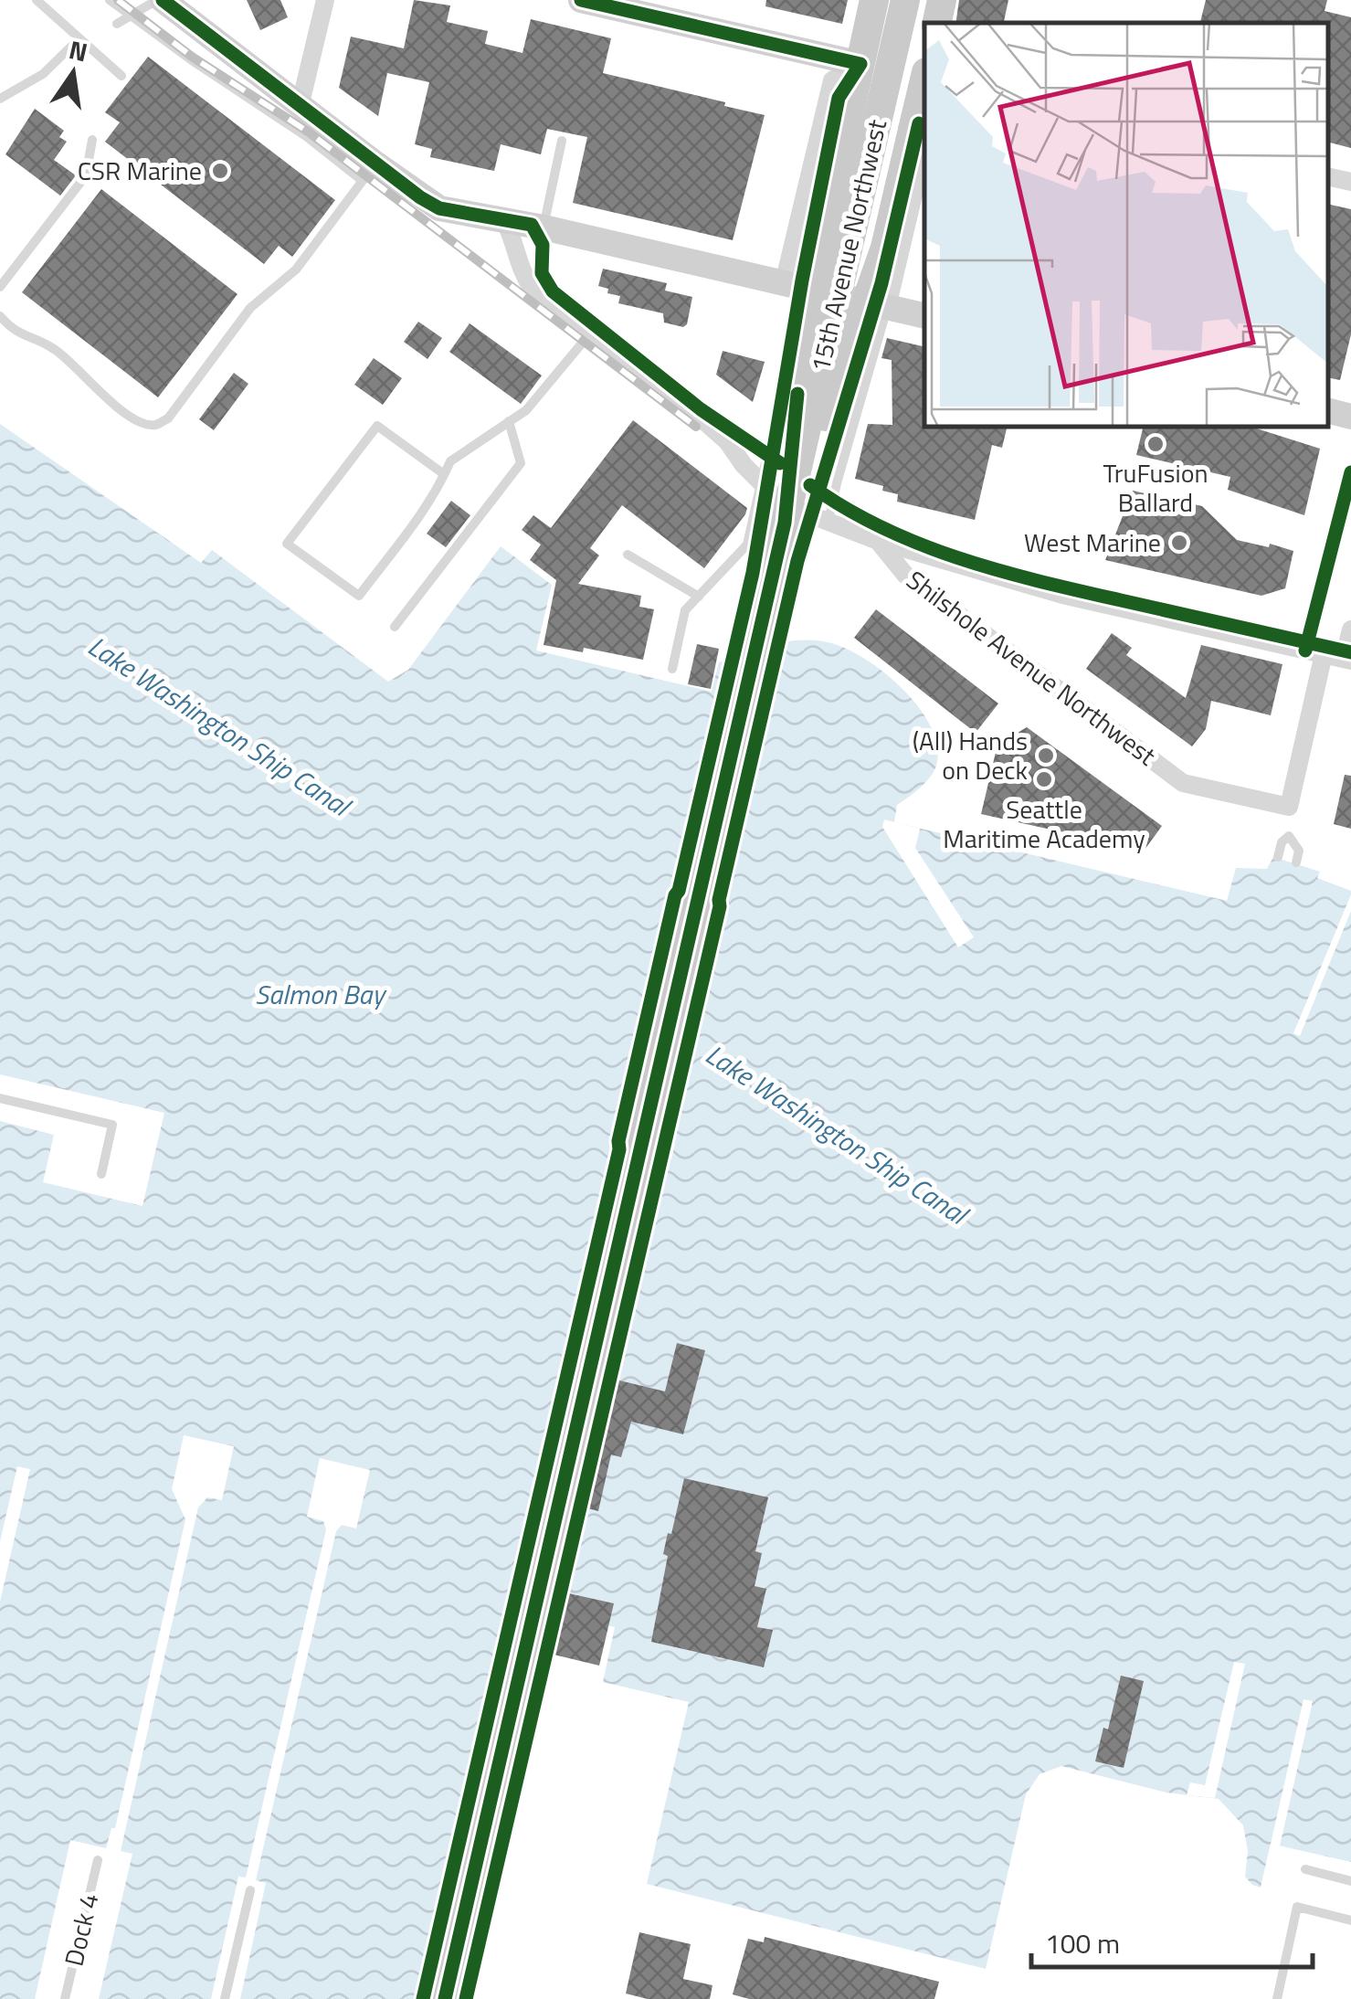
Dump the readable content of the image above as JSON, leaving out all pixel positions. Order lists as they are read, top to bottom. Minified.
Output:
{"streets":{"main road":["15th Avenue Northwest"],"street":["Shilshole Avenue Northwest"],"lane":["Dock 4"]},"crossings":[["15th Avenue Northwest","Shilshole Avenue Northwest"]],"water":["Lake Washington Ship Canal","Salmon Bay"],"places":["CSR Marine","TruFusion Ballard","West Marine","(All) Hands on Deck","Seattle Maritime Academy"],"scale_bar":"100 m","north":"top"}
